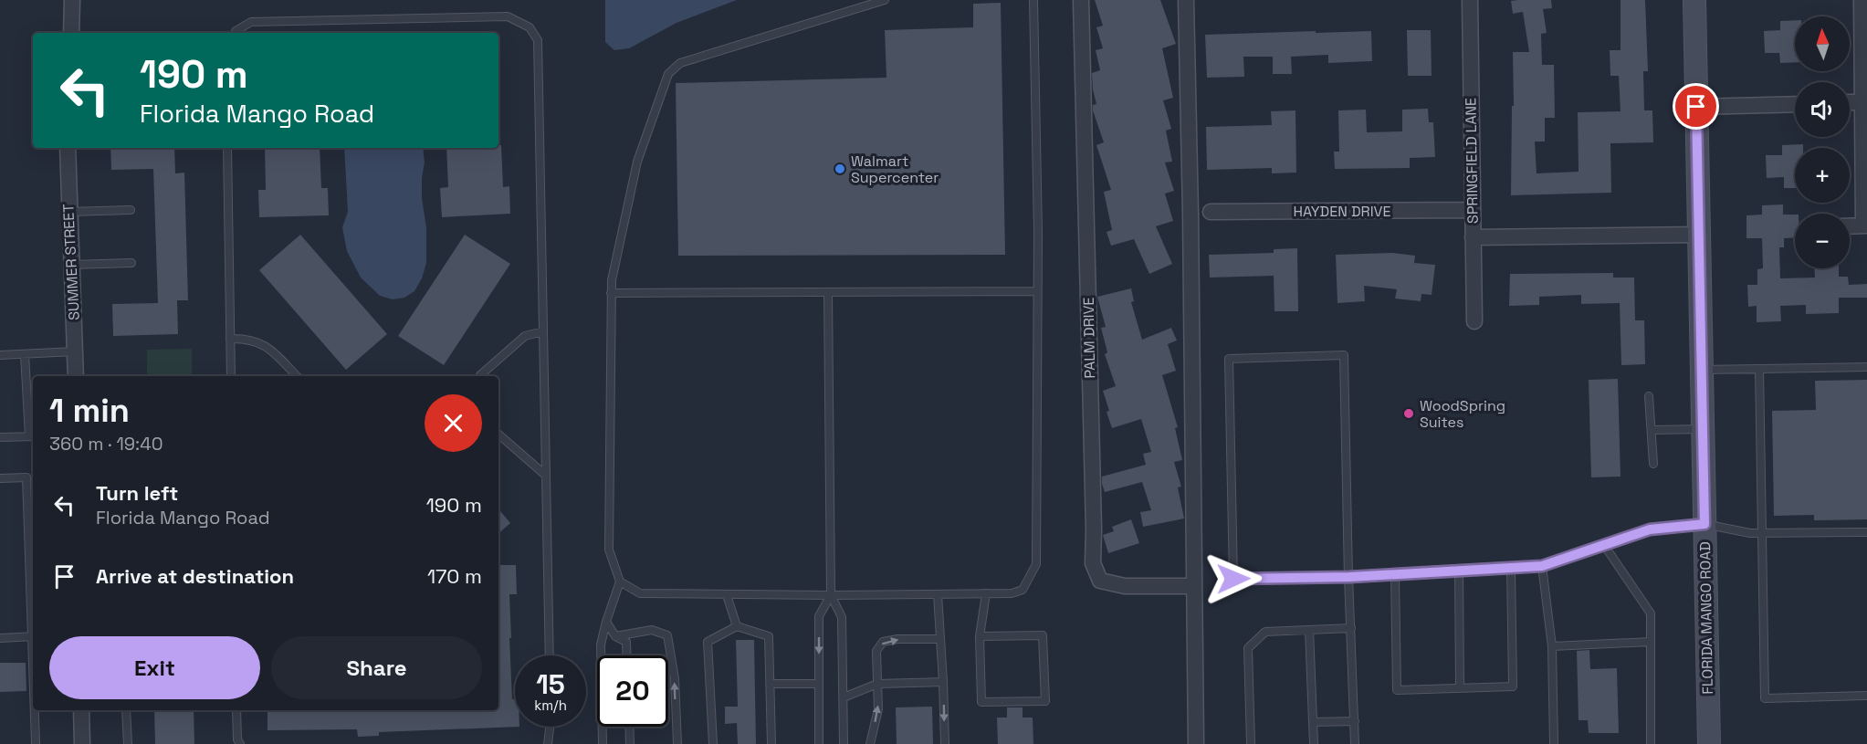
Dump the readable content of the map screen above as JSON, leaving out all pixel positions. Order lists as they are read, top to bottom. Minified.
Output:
{"streets":{"street":["SPRINGFIELD LANE","HAYDEN DRIVE","SUMMER STREET","PALM DRIVE","FLORIDA MANGO ROAD"]},"crossings":[["SPRINGFIELD LANE","HAYDEN DRIVE"]],"places":["Walmart Supercenter","WoodSpring Suites"],"north":"top","page":{"map_buttons":["+","−"],"turn":["190 m","Florida Mango Road"],"heading":["1 min","360 m · 19:40"],"list":[{"name":"Turn left","note":"Florida Mango Road","value":"190 m"},{"name":"Arrive at destination","value":"170 m"}],"buttons":["Exit","Share"],"speed":"15 km/h","limit":"20"}}
